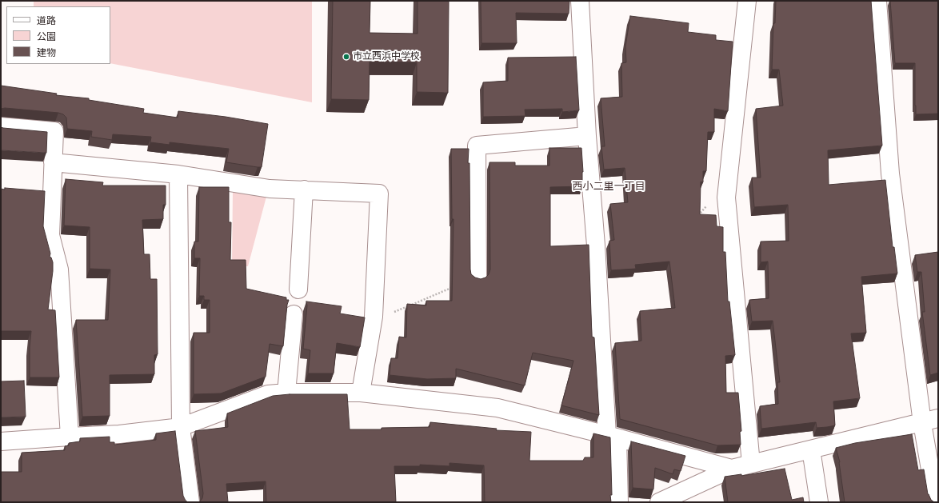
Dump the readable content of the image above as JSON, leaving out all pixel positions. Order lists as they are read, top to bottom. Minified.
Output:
{"districts":["西小二里一丁目"],"places":["市立西浜中学校"],"legend":["道路","公園","建物"]}
